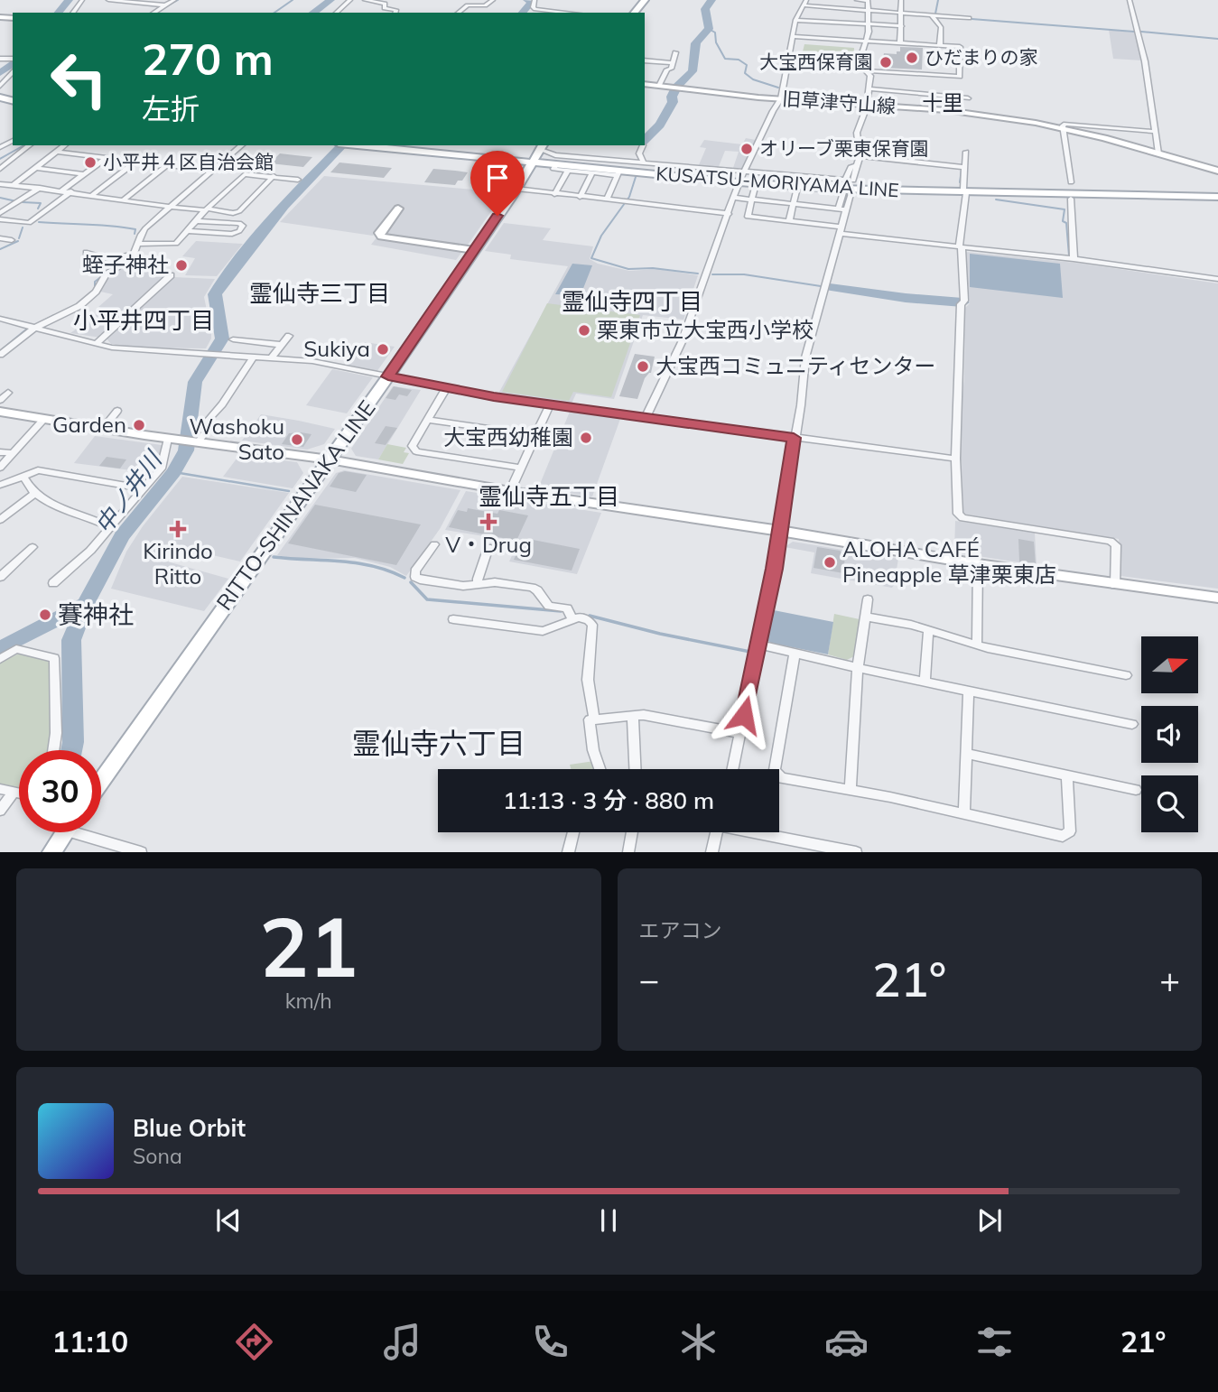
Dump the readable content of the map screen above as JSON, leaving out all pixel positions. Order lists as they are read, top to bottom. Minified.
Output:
{"streets":{"main road":["KUSATSU-MORIYAMA LINE","RITTO-SHINANAKA LINE"],"street":["旧草津守山線"]},"crossings":[["KUSATSU-MORIYAMA LINE","RITTO-SHINANAKA LINE"]],"districts":["十里","霊仙寺三丁目","霊仙寺四丁目","小平井四丁目","霊仙寺五丁目","霊仙寺六丁目"],"water":["中ノ井川"],"places":{"other":["ひだまりの家","大宝西保育園","オリーブ栗東保育園","小平井４区自治会館","蛭子神社","栗東市立大宝西小学校","Sukiya","大宝西コミュニティセンター","Garden","大宝西幼稚園","Washoku Sato","ALOHA CAFÉ Pineapple 草津栗東店","賽神社"],"health":["V・Drug","Kirindo Ritto"]},"north":"right","page":{"turn":["270 m","左折"],"limit":"30","trip":"11:13 · 3 分 · 880 m","tile":[["21","km/h"],"エアコン"],"heat":["−","21°","+"],"song":["Blue Orbit","Sona"],"tabs":["11:10","21°"]}}
